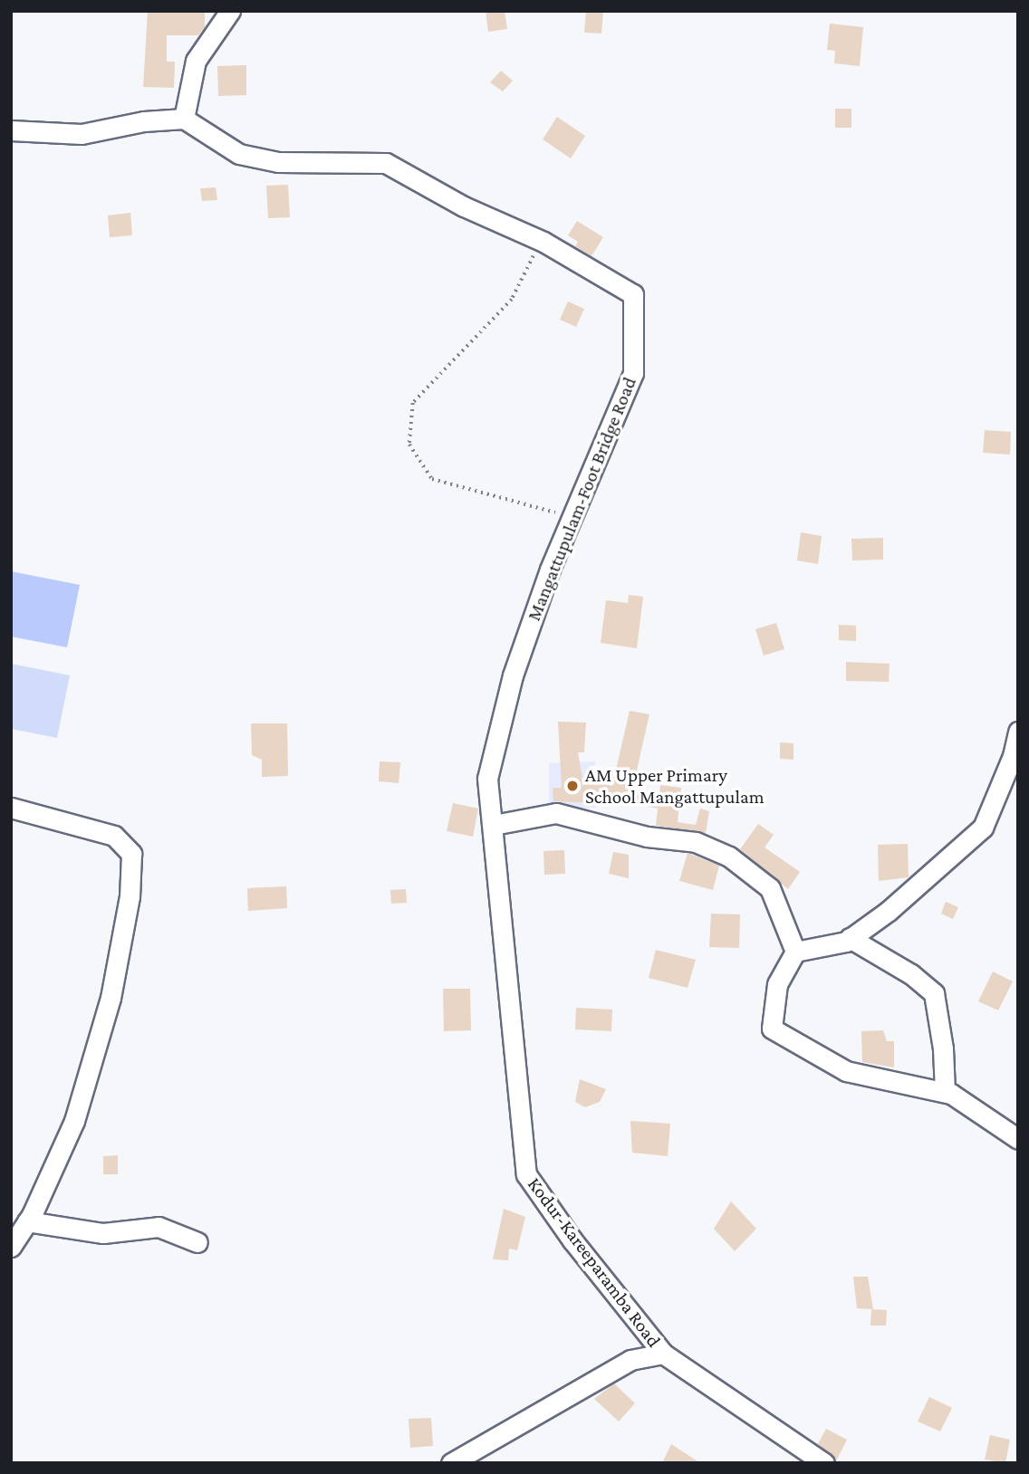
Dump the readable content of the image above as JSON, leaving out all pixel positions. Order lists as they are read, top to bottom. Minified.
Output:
{"streets":{"street":["Mangattupulam-Foot Bridge Road","Kodur-Kareeparamba Road"]},"crossings":[["Mangattupulam-Foot Bridge Road","Kodur-Kareeparamba Road"]],"places":["AM Upper Primary School Mangattupulam"]}
